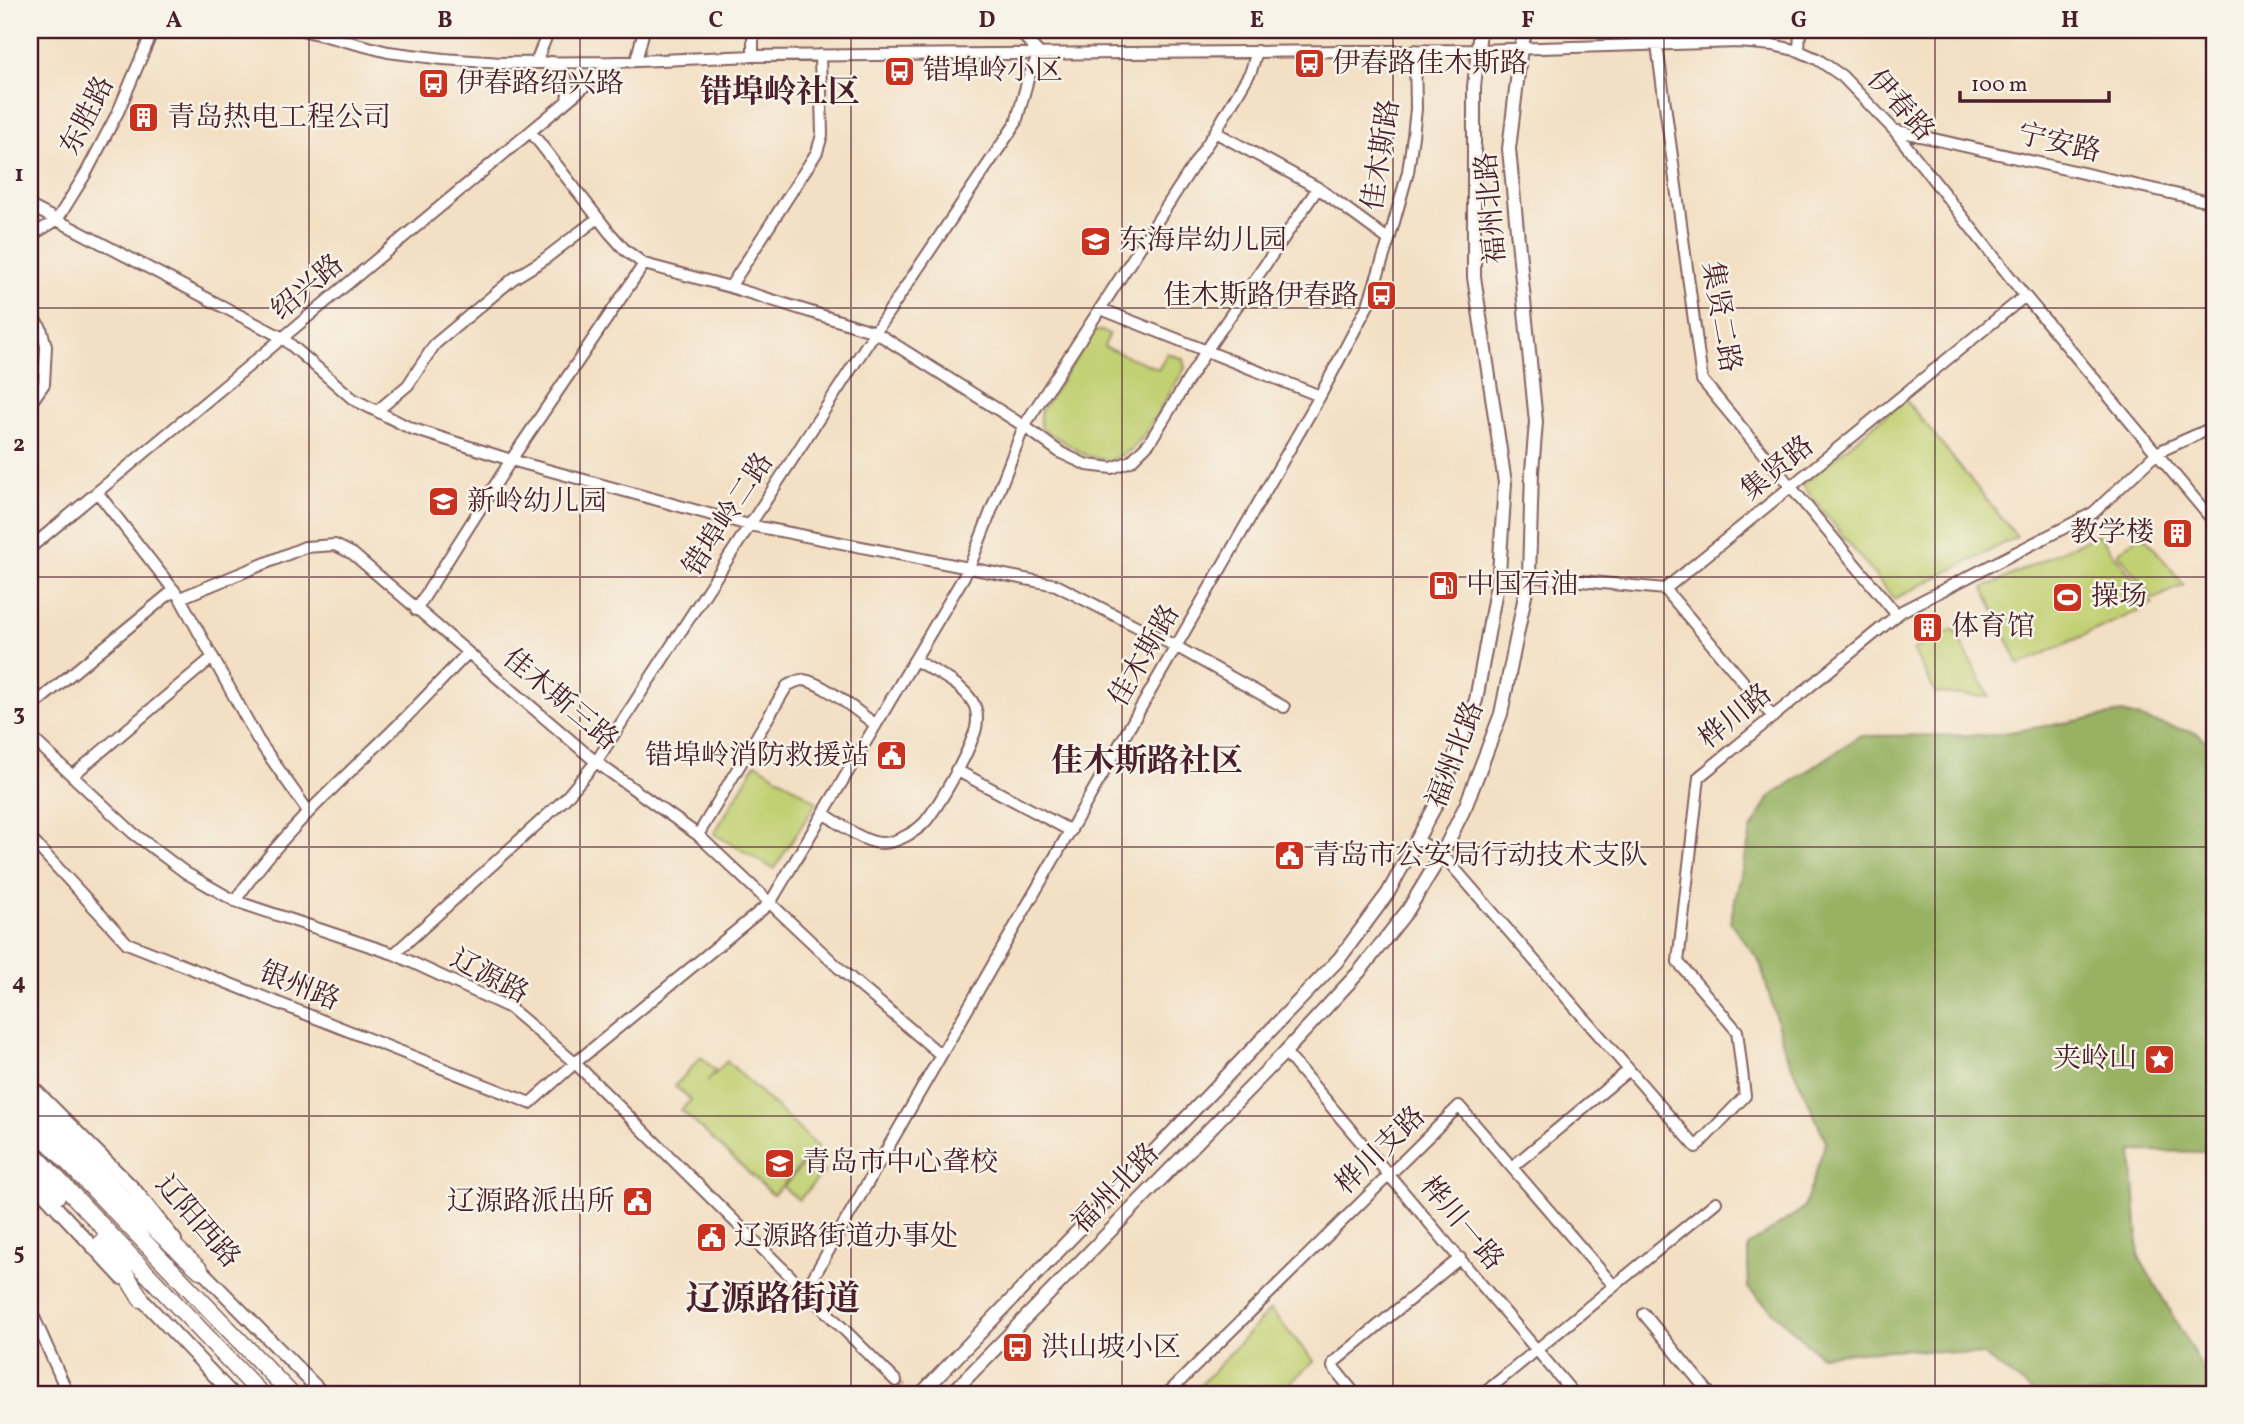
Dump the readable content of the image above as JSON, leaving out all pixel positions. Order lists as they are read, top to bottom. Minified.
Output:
{"streets":{"highway":["辽阳西路"],"main road":["福州北路"],"street":["伊春路","东胜路","宁安路","佳木斯路","绍兴路","集贤二路","集贤路","错埠岭二路","佳木斯三路","桦川路","辽源路","银州路","桦川支路","桦川一路"]},"crossings":[["伊春路","宁安路"],["伊春路","佳木斯路"],["伊春路","福州北路"],["伊春路","绍兴路"],["伊春路","集贤二路"],["伊春路","集贤路"],["伊春路","错埠岭二路"],["伊春路","桦川路"],["佳木斯路","佳木斯三路"],["佳木斯路","辽源路"],["福州北路","桦川路"],["福州北路","桦川一路"],["集贤二路","集贤路"],["集贤二路","桦川路"],["错埠岭二路","佳木斯三路"],["错埠岭二路","辽源路"],["辽源路","银州路"],["桦川支路","桦川一路"]],"districts":["错埠岭社区","佳木斯路社区","辽源路街道"],"places":{"bus stop":["伊春路佳木斯路","错埠岭小区","伊春路绍兴路","佳木斯路伊春路","洪山坡小区"],"building":["青岛热电工程公司","教学楼","体育馆"],"school or university":["东海岸幼儿园","新岭幼儿园","青岛市中心聋校"],"fuel station":["中国石油"],"sports":["操场"],"public building":["错埠岭消防救援站","青岛市公安局行动技术支队","辽源路派出所","辽源路街道办事处"],"place":["夹岭山"]},"scale_bar":"100 m","grid":{"columns":["A","B","C","D","E","F","G","H"],"rows":["1","2","3","4","5"]}}
